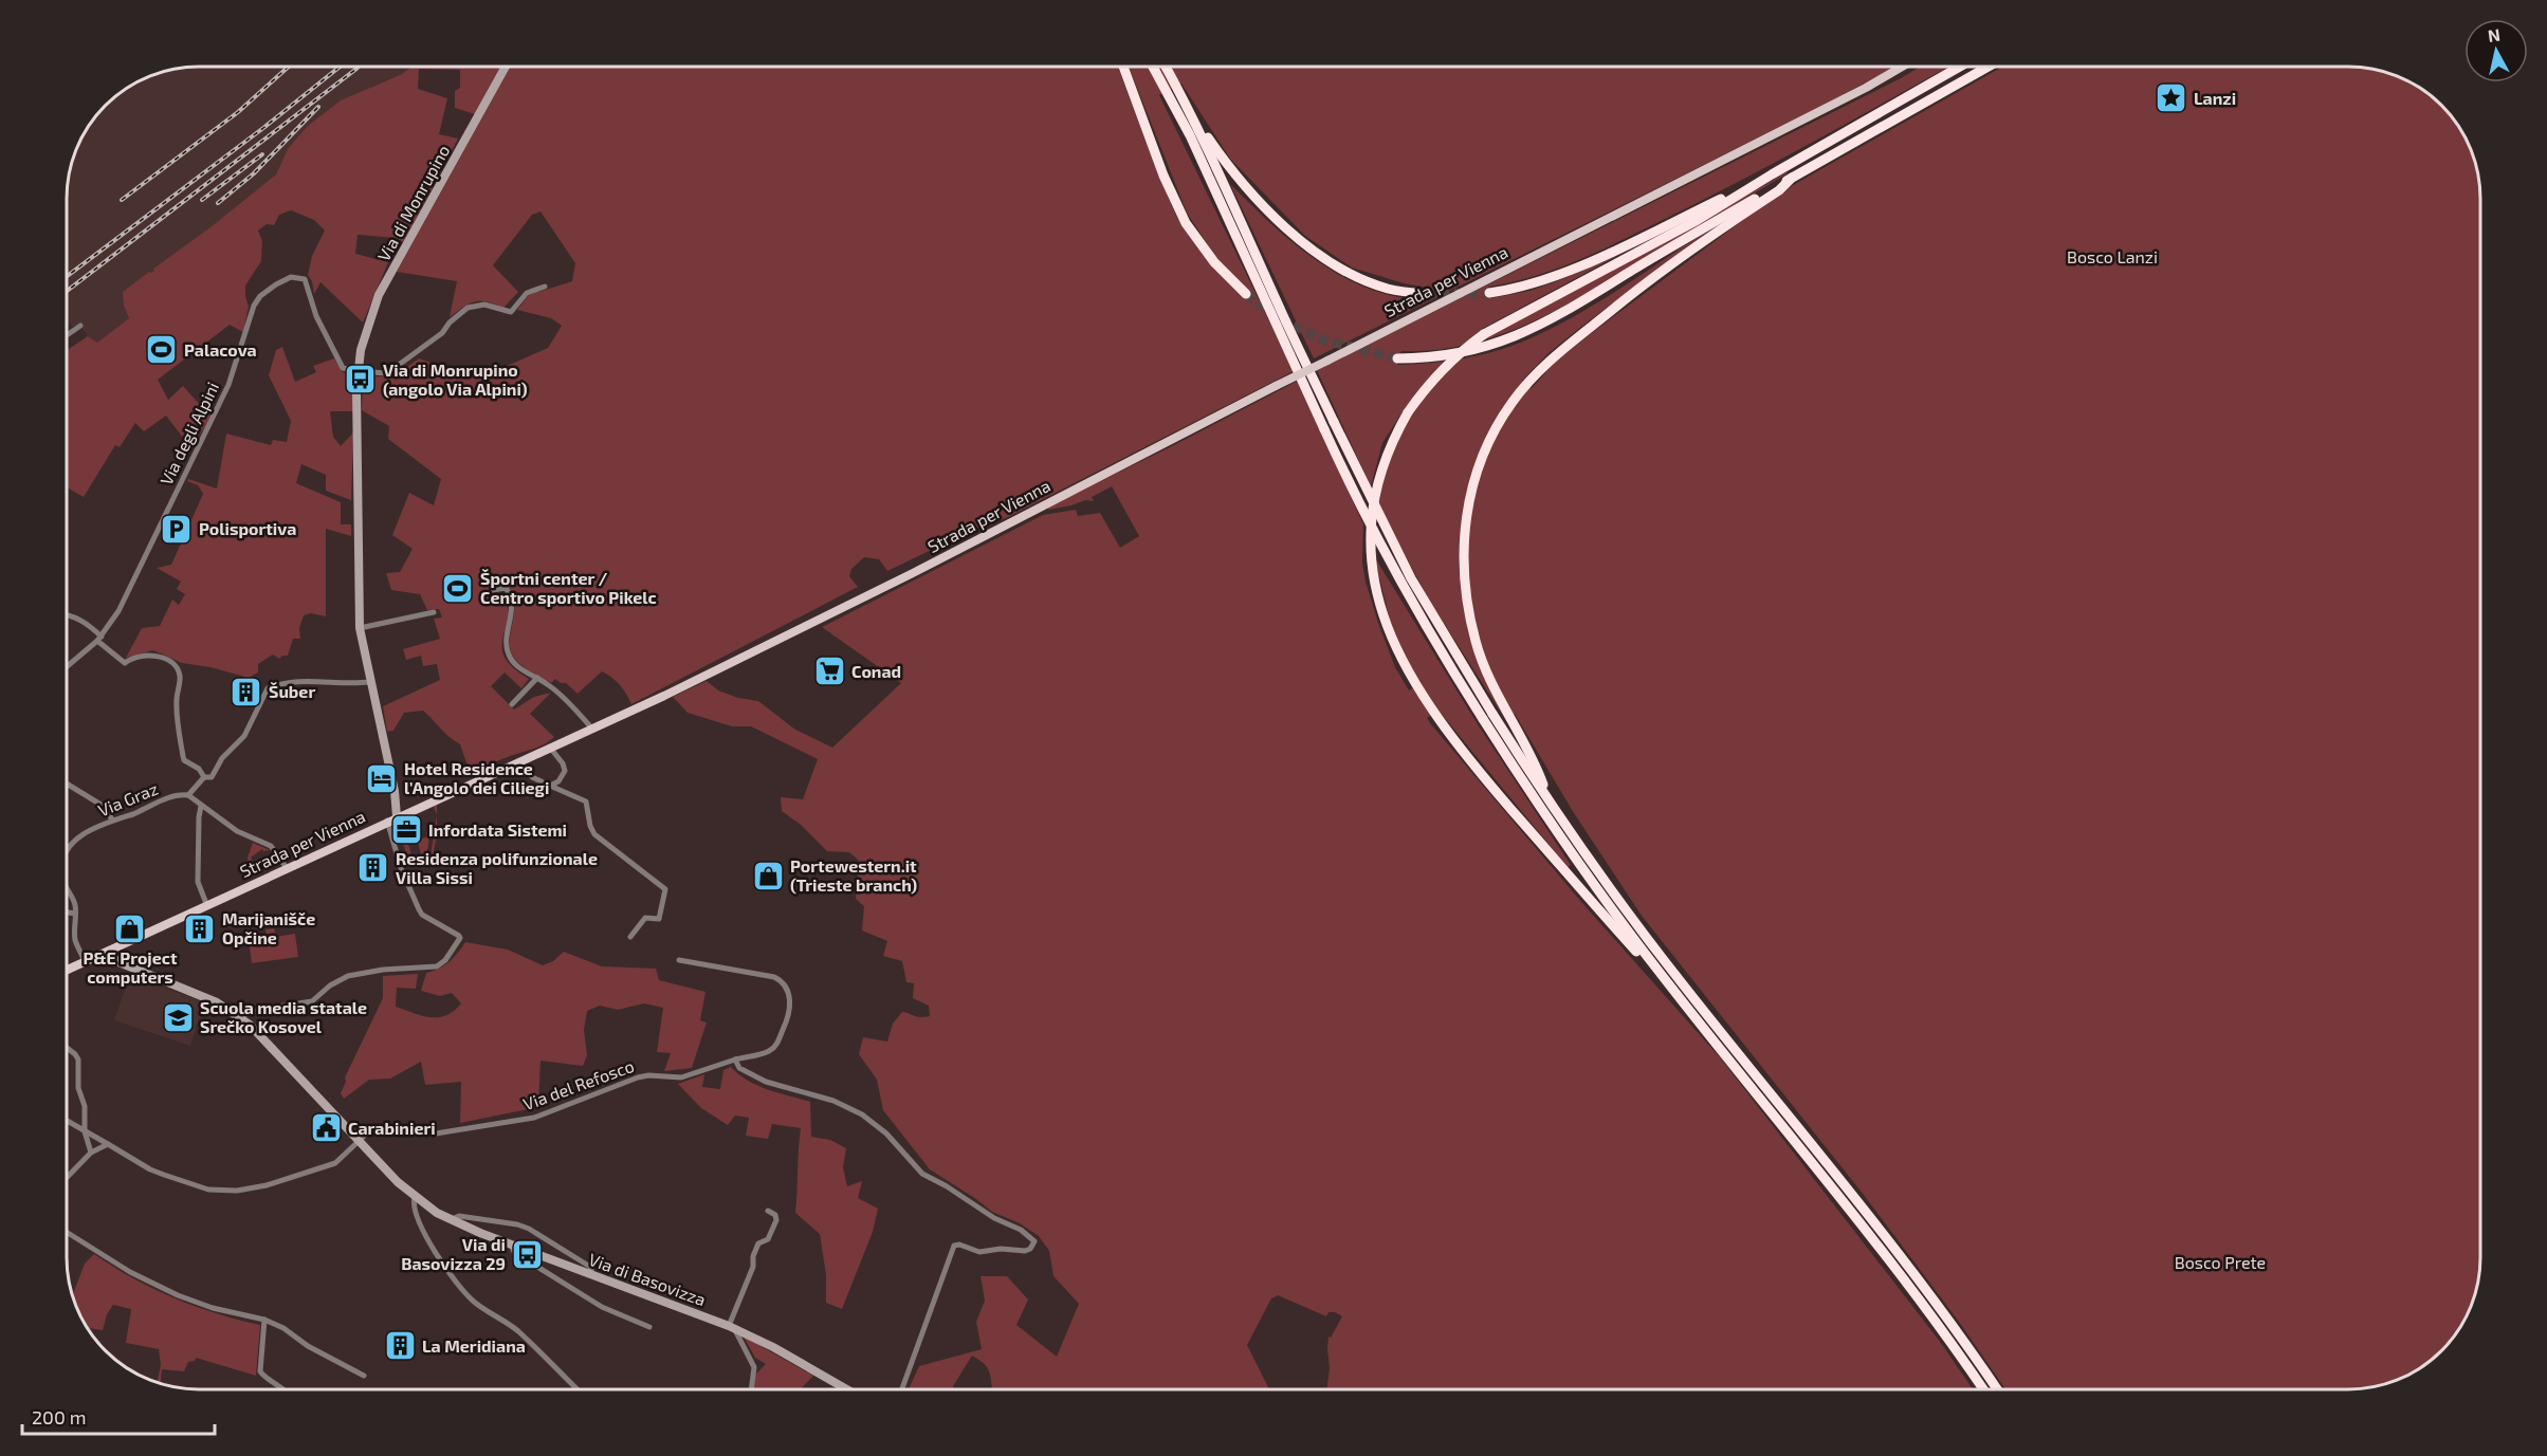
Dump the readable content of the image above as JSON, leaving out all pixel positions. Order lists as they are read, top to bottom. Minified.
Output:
{"streets":{"main road":["Via di Monrupino","Strada per Vienna","Via di Basovizza"],"street":["Via degli Alpini","Via Graz","Via del Refosco"]},"crossings":[["Via di Monrupino","Strada per Vienna"],["Via di Monrupino","Via degli Alpini"],["Strada per Vienna","Via Graz"],["Strada per Vienna","Via di Basovizza"],["Via del Refosco","Via di Basovizza"]],"parks":["Bosco Lanzi","Bosco Prete"],"places":{"place":["Lanzi"],"sports":["Palacova","Športni center / Centro sportivo Pikelc"],"bus stop":["Via di Monrupino (angolo Via Alpini)","Via di Basovizza 29"],"parking":["Polisportiva"],"supermarket":["Conad"],"building":["Šuber","Residenza polifunzionale Villa Sissi","Marijanišče Opčine","La Meridiana"],"hotel":["Hotel Residence l'Angolo dei Ciliegi"],"office":["Infordata Sistemi"],"shop":["Portewestern.it (Trieste branch)","P&E Project computers"],"school or university":["Scuola media statale Srečko Kosovel"],"public building":["Carabinieri"]},"scale_bar":"200 m","north":"top"}
